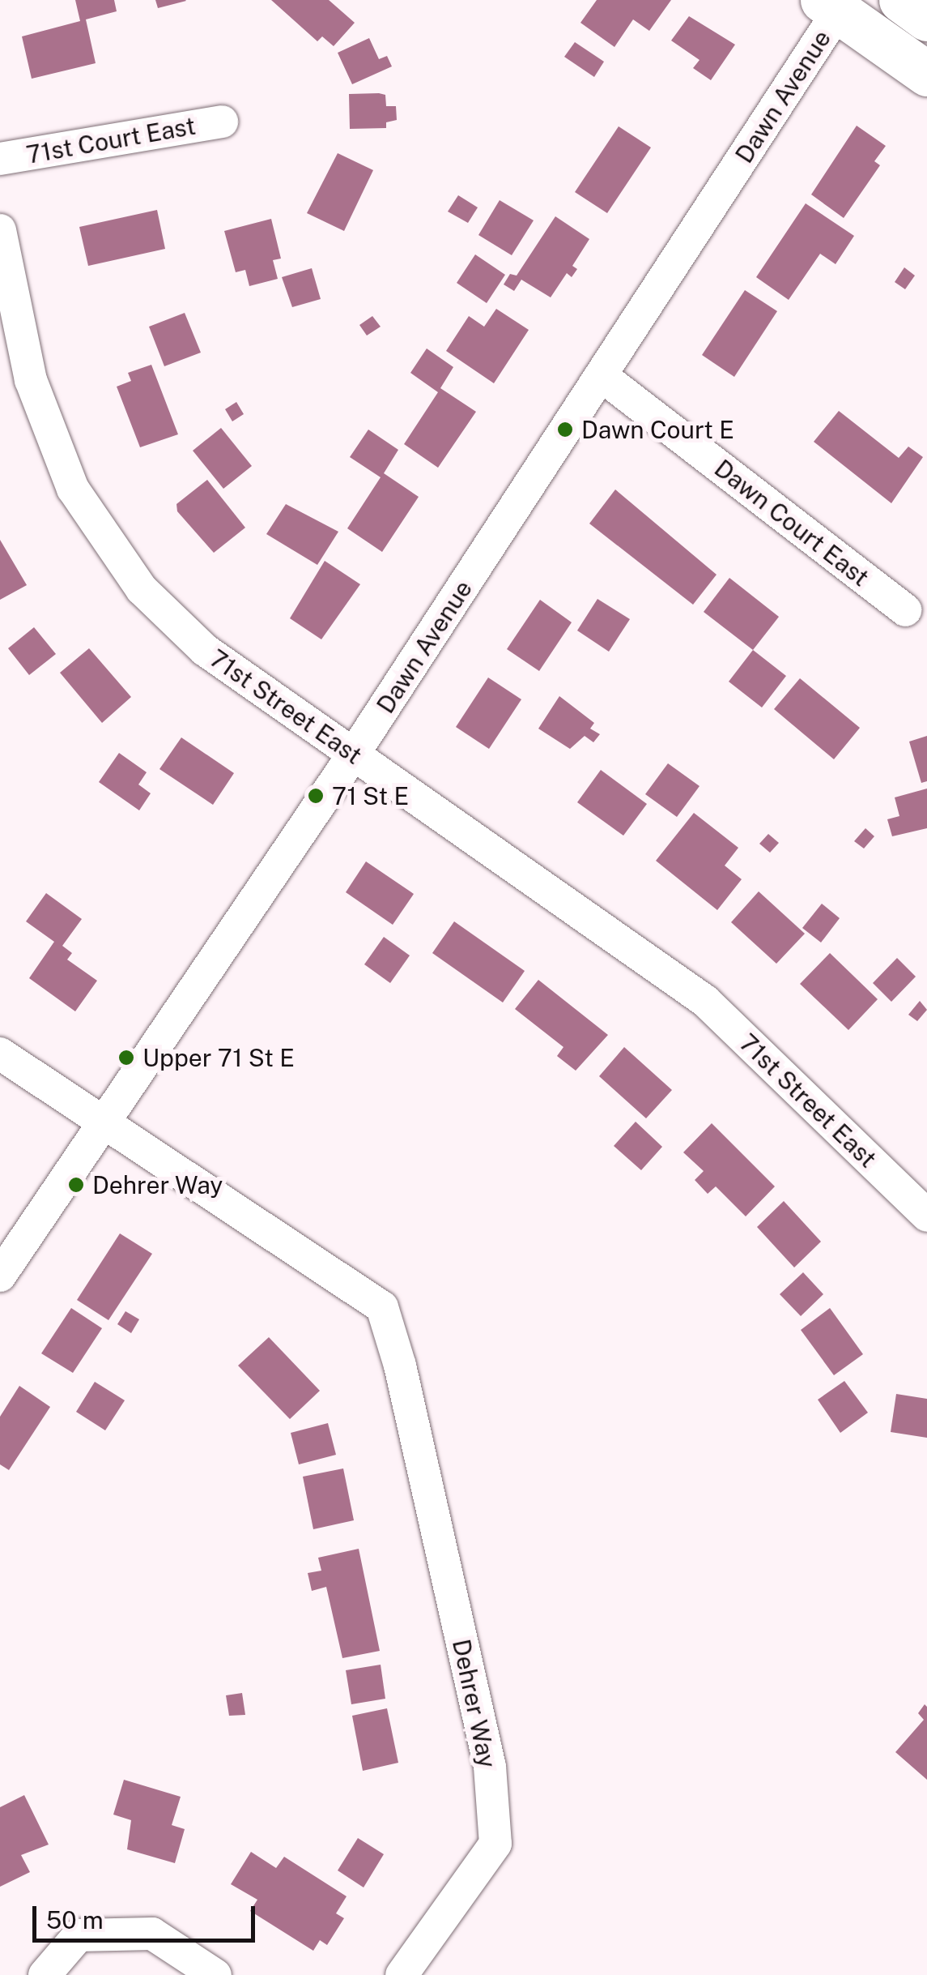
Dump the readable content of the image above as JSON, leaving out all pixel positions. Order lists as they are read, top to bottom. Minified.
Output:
{"streets":{"street":["Dawn Avenue","71st Court East","Dawn Court East","71st Street East","Dehrer Way"]},"crossings":[["Dawn Avenue","Dawn Court East"],["Dawn Avenue","71st Street East"],["Dawn Avenue","Dehrer Way"]],"places":["Dawn Court E","71 St E","Upper 71 St E","Dehrer Way"],"scale_bar":"50 m"}
